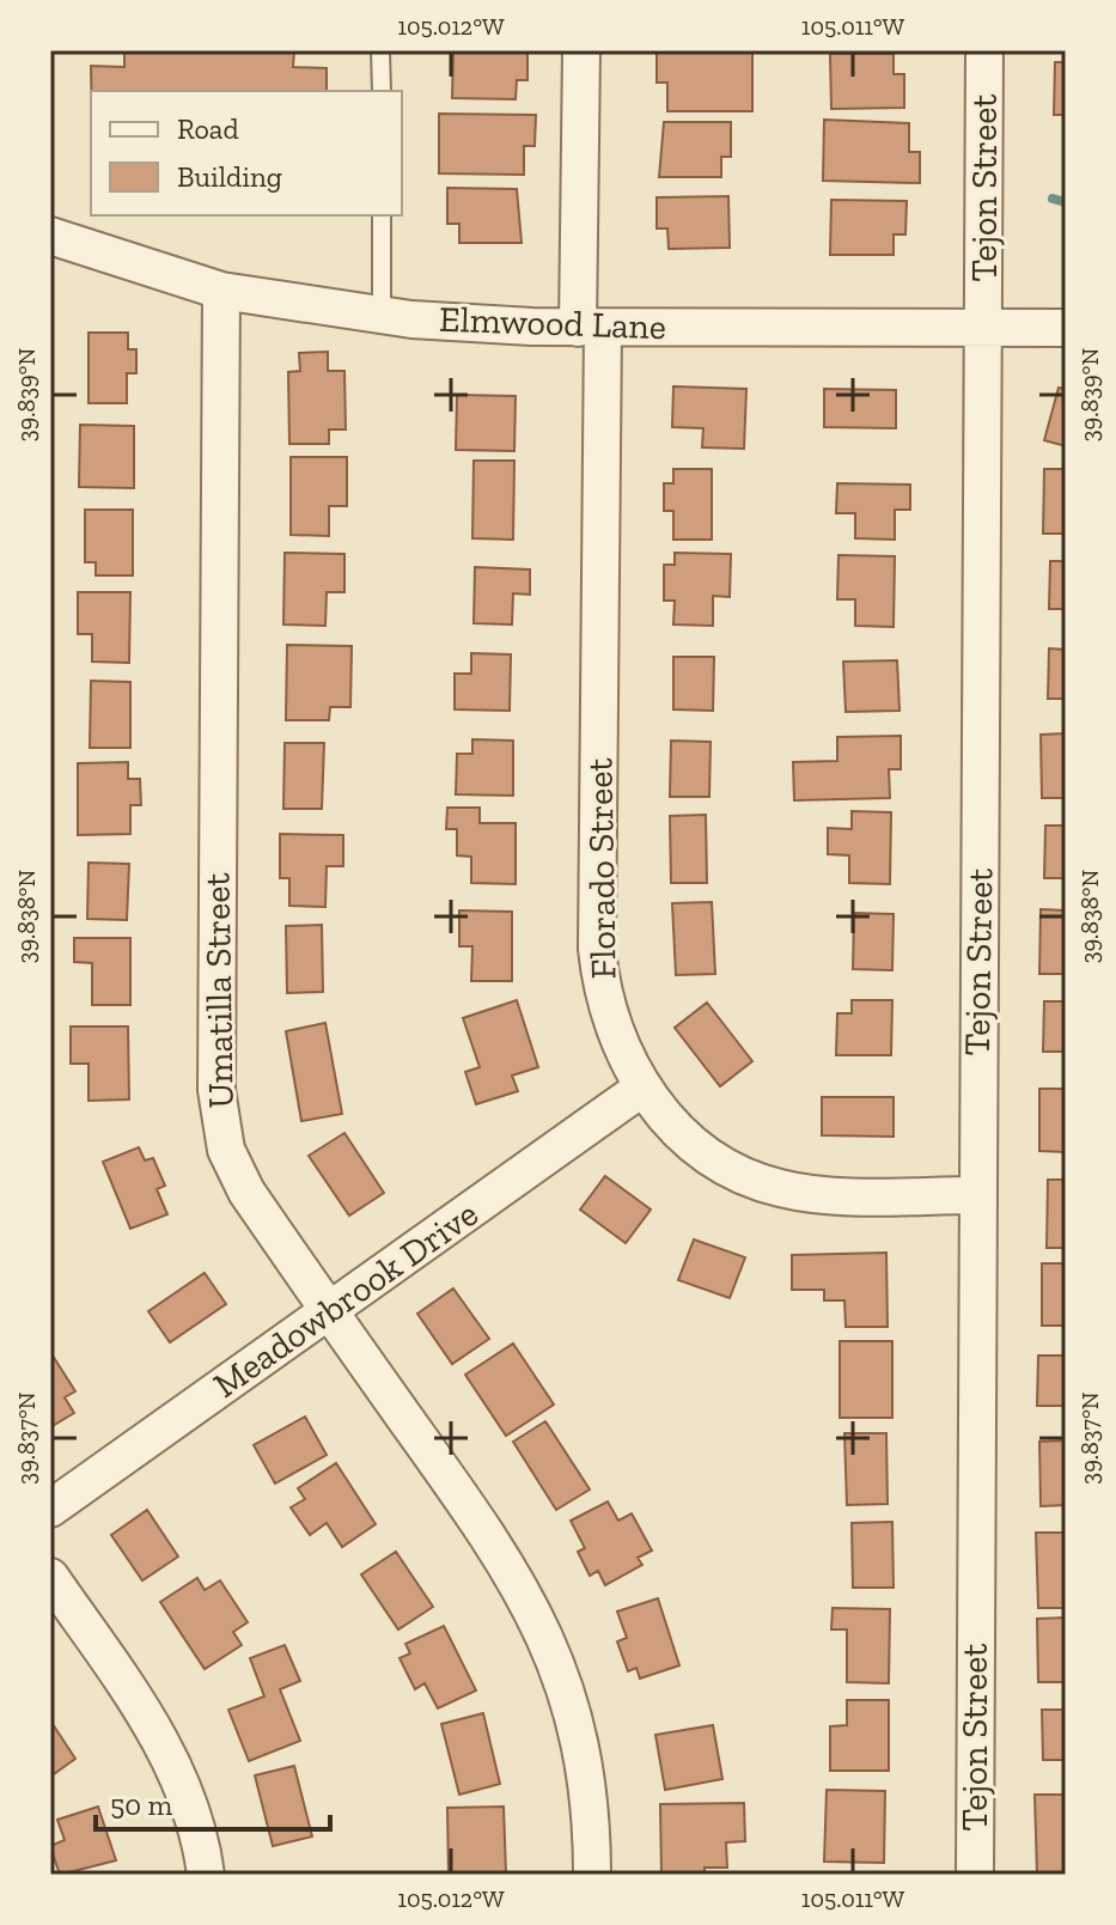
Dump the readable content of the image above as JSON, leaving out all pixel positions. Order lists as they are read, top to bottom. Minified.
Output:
{"streets":{"street":["Tejon Street","Elmwood Lane","Florado Street","Umatilla Street","Meadowbrook Drive"]},"crossings":[["Tejon Street","Elmwood Lane"],["Tejon Street","Florado Street"],["Elmwood Lane","Florado Street"],["Elmwood Lane","Umatilla Street"],["Florado Street","Meadowbrook Drive"],["Umatilla Street","Meadowbrook Drive"]],"legend":["Road","Building"],"scale_bar":"50 m","coordinates":["105.012°W","105.011°W","39.839°N","39.838°N","39.837°N"]}
